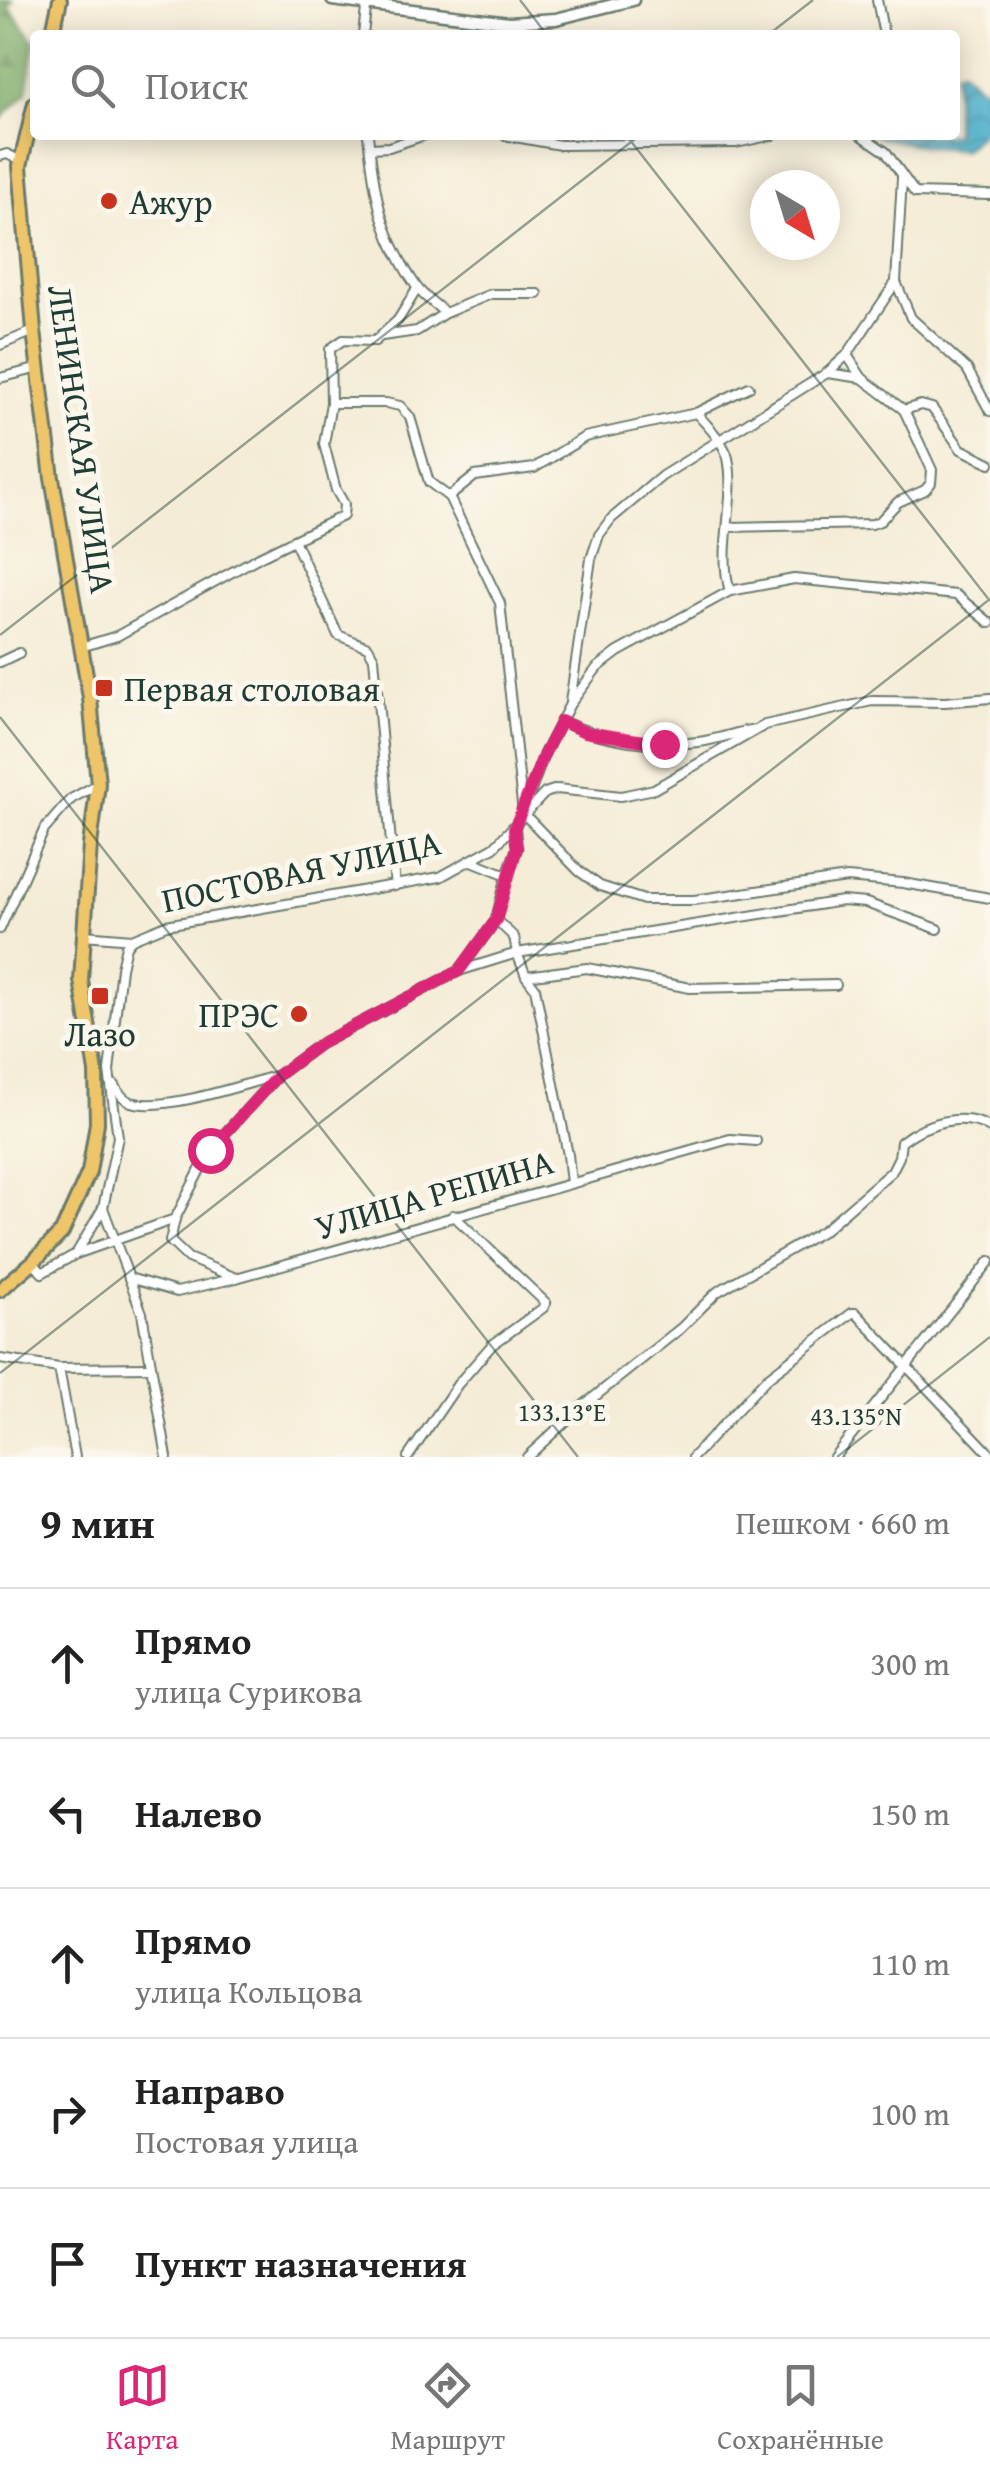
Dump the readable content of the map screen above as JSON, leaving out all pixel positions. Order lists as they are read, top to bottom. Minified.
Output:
{"streets":{"main road":["ЛЕНИНСКАЯ УЛИЦА"],"street":["ПОСТОВАЯ УЛИЦА","УЛИЦА РЕПИНА"]},"crossings":[["ЛЕНИНСКАЯ УЛИЦА","ПОСТОВАЯ УЛИЦА"]],"places":{"other":["Ажур","ПРЭС"],"transit":["Первая столовая","Лазо"]},"north":"bottom right","page":{"search":"Поиск","heading":["9 мин","Пешком · 660 m"],"list":[["Прямо","улица Сурикова","300 m"],["Налево","150 m"],["Прямо","улица Кольцова","110 m"],["Направо","Постовая улица","100 m"],"Пункт назначения"],"nav":["Карта","Маршрут","Сохранённые"]},"coordinates":["133.13°E","43.135°N"]}
